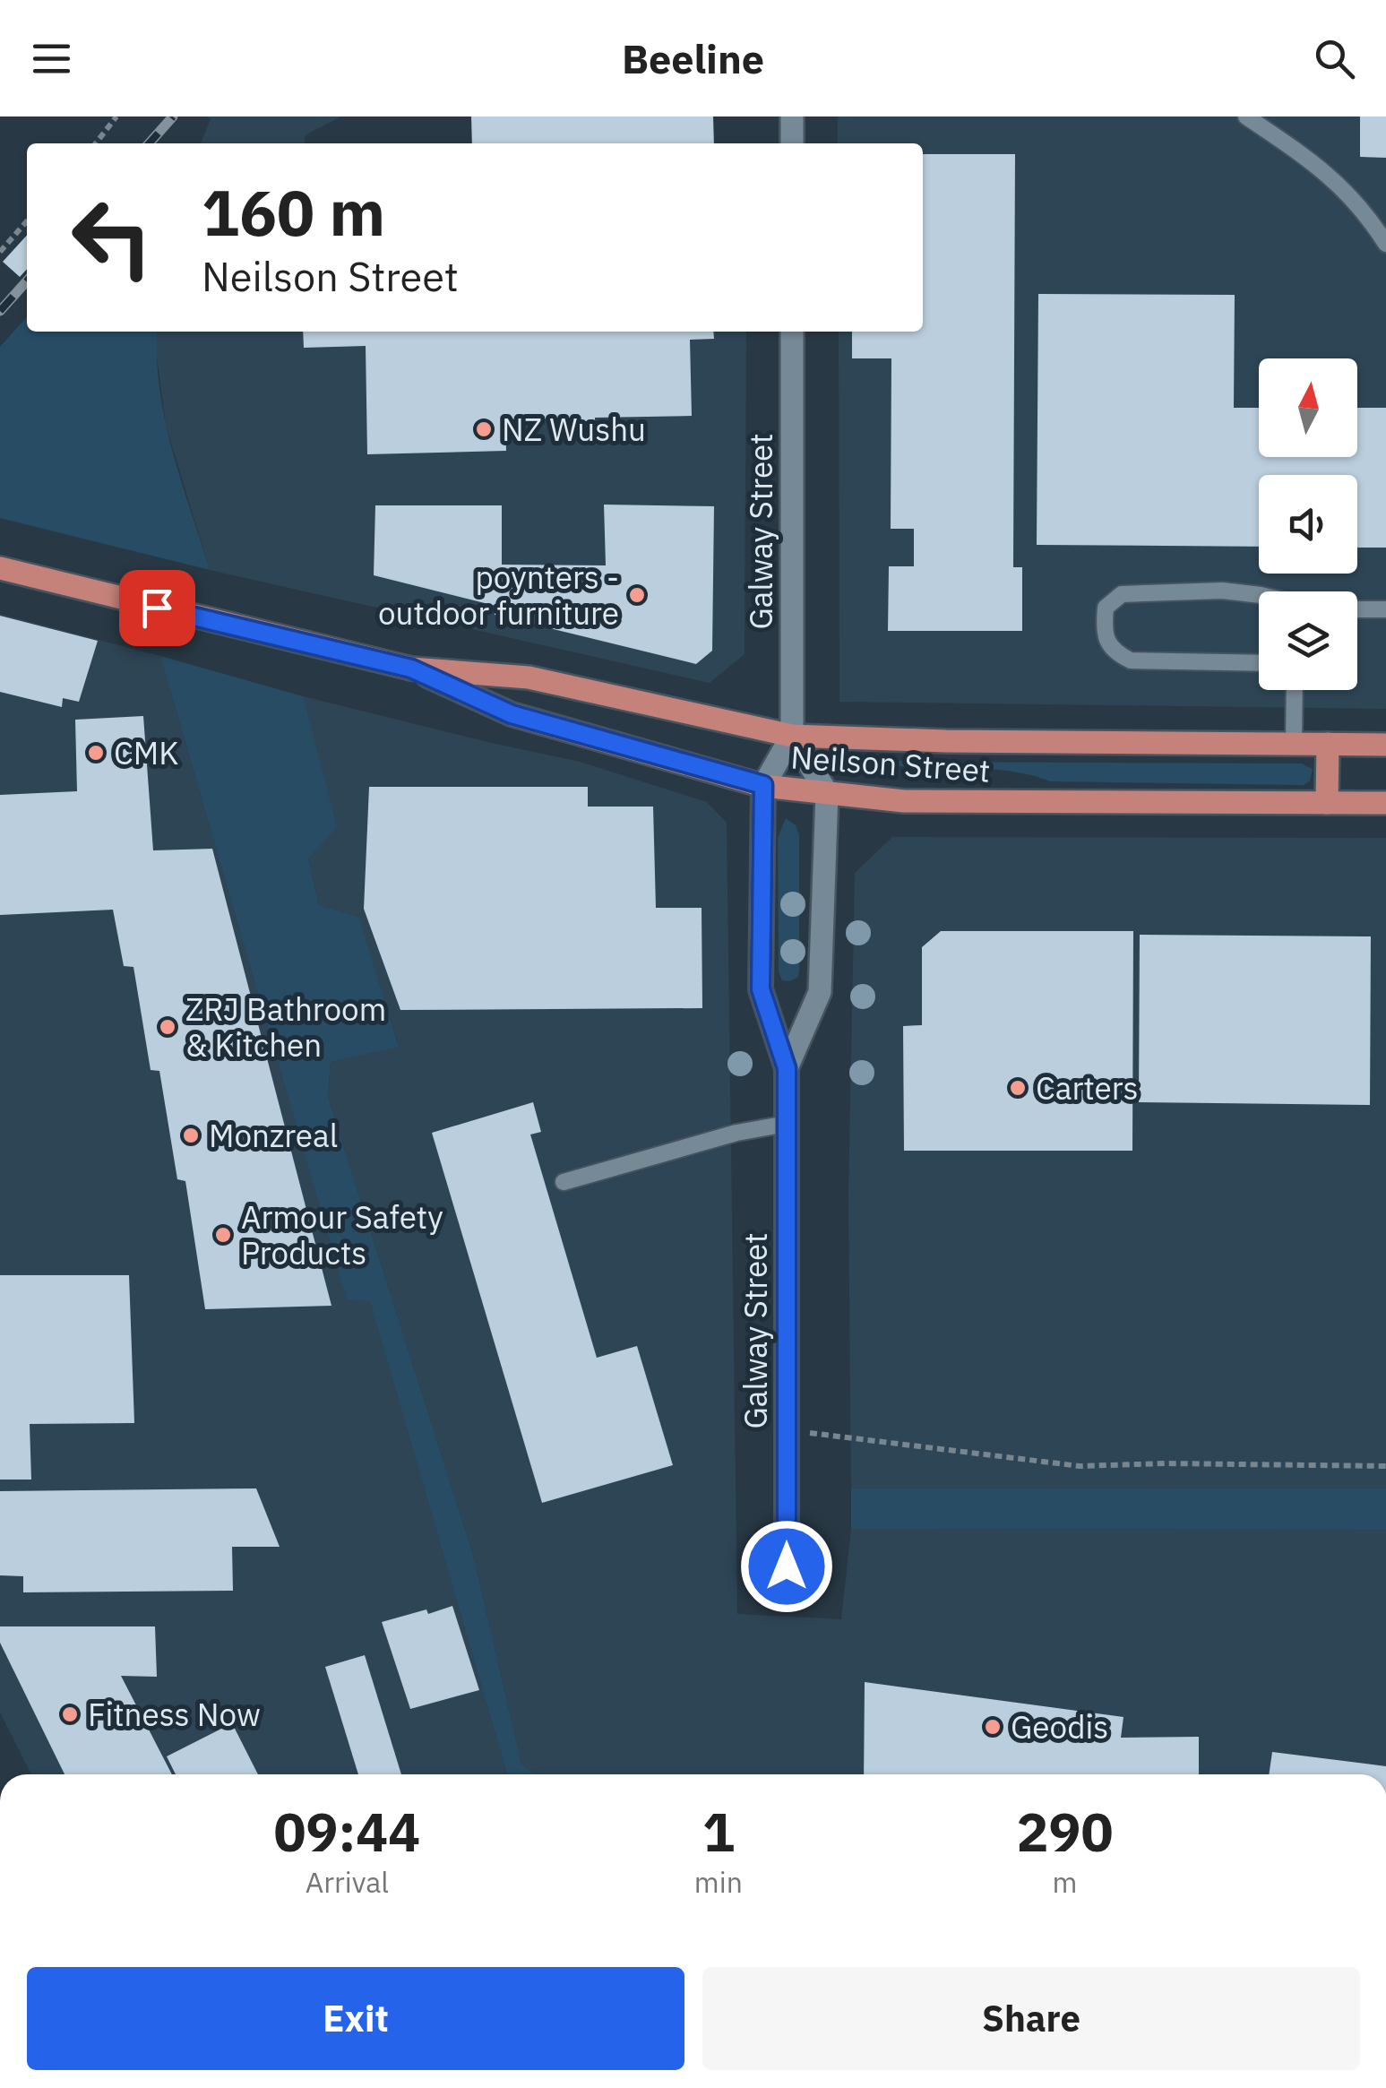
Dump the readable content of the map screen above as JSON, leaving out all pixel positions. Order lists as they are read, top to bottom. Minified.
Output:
{"streets":{"main road":["Neilson Street"],"street":["Galway Street"]},"crossings":[["Galway Street","Neilson Street"]],"places":["NZ Wushu","poynters - outdoor furniture","CMK","ZRJ Bathroom & Kitchen","Carters","Monzreal","Armour Safety Products","Fitness Now","Geodis"],"north":"top","page":{"header":"Beeline","turn":["160 m","Neilson Street"],"eta":["09:44","Arrival","1","min","290","m"],"buttons":["Exit","Share"]}}
